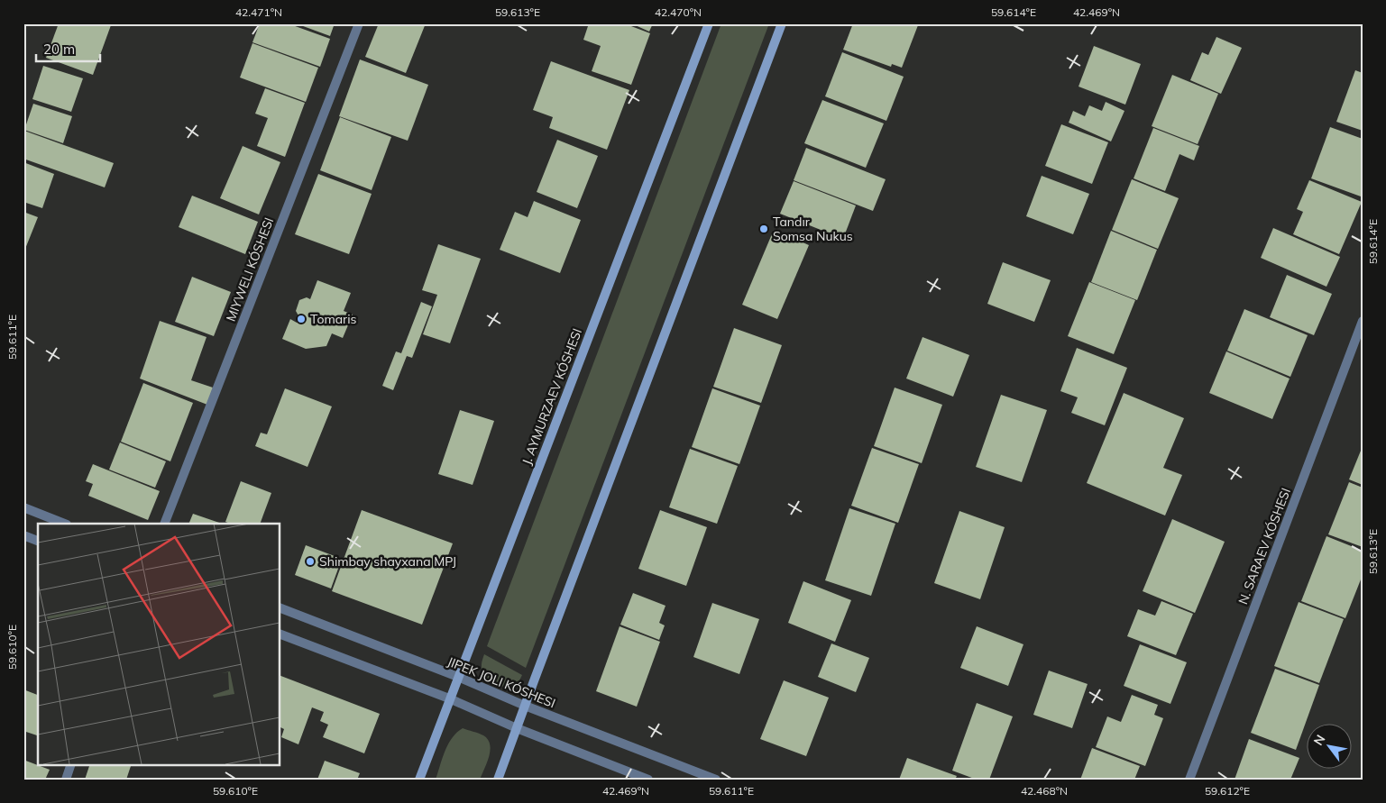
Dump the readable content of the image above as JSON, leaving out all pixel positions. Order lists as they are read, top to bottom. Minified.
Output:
{"streets":{"street":["MIYWELI KÓSHESI","J. AYMURZAEV KÓSHESI","N. SARAEV KÓSHESI"]},"places":["Tandır Somsa Nukus","Tomaris","Shimbay shayxana MPJ"],"scale_bar":"20 m","north":"top left","coordinates":["42.471°N","59.613°E","42.470°N","59.614°E","42.469°N","59.611°E","59.610°E","42.468°N","59.612°E"]}
